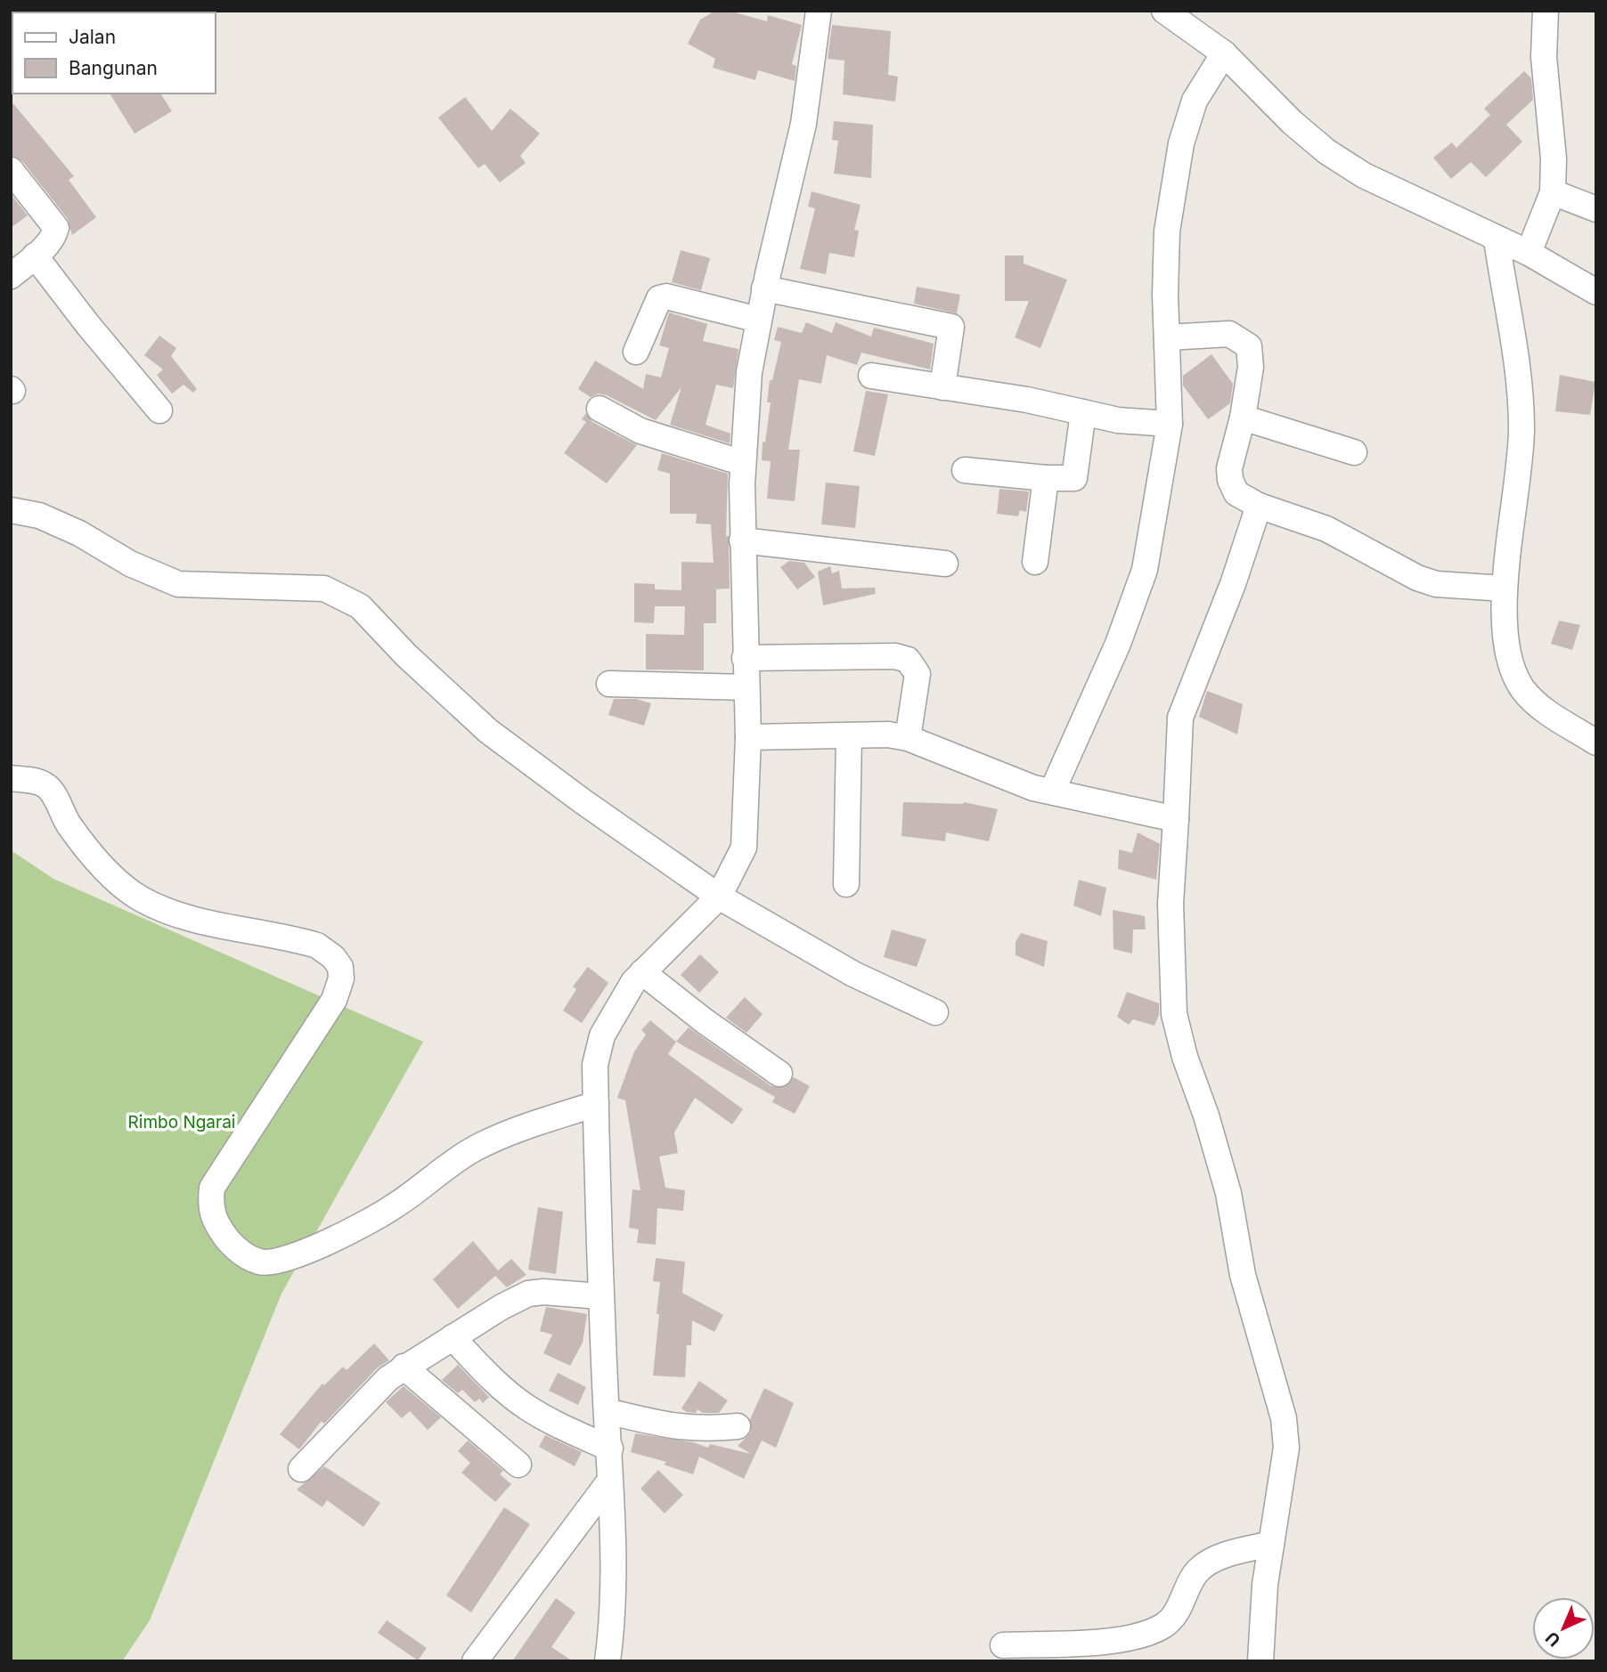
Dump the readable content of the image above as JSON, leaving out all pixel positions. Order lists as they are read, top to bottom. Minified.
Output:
{"parks":["Rimbo Ngarai"],"legend":["Jalan","Bangunan"],"north":"bottom left"}
